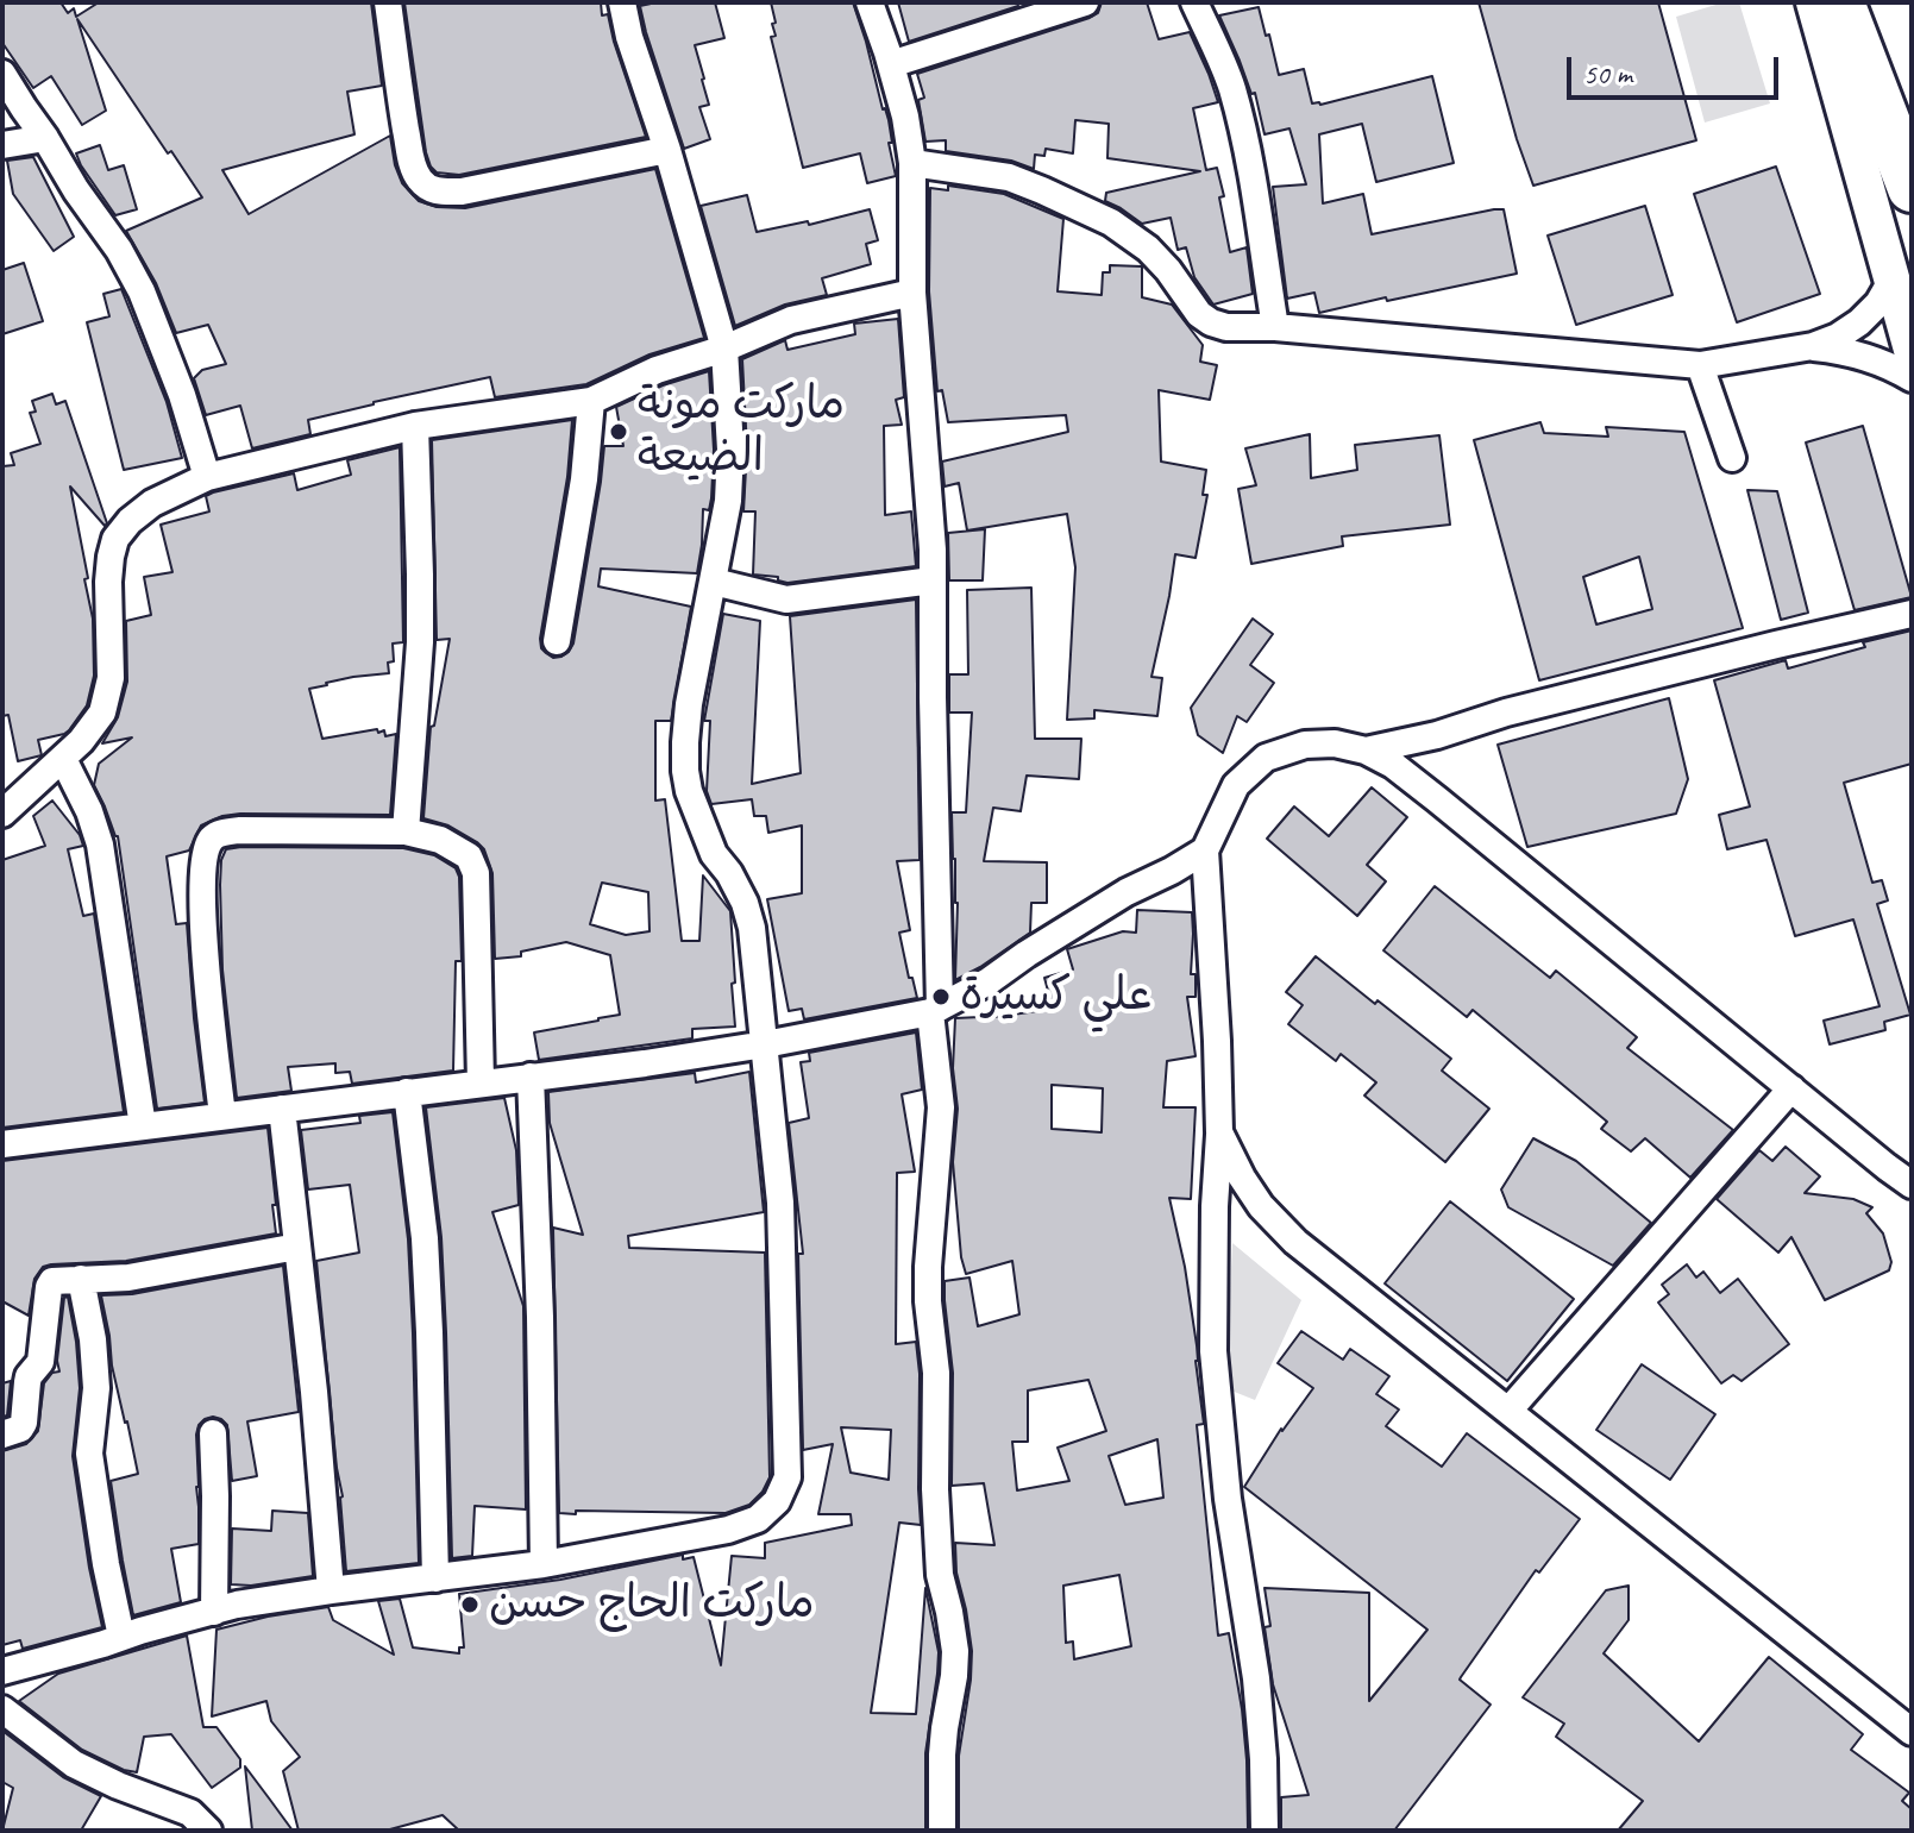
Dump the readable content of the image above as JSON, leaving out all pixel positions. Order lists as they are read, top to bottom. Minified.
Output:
{"places":["ماركت مونة الضيعة","علي كسيرة","ماركت الحاج حسن"],"scale_bar":"50 m"}
